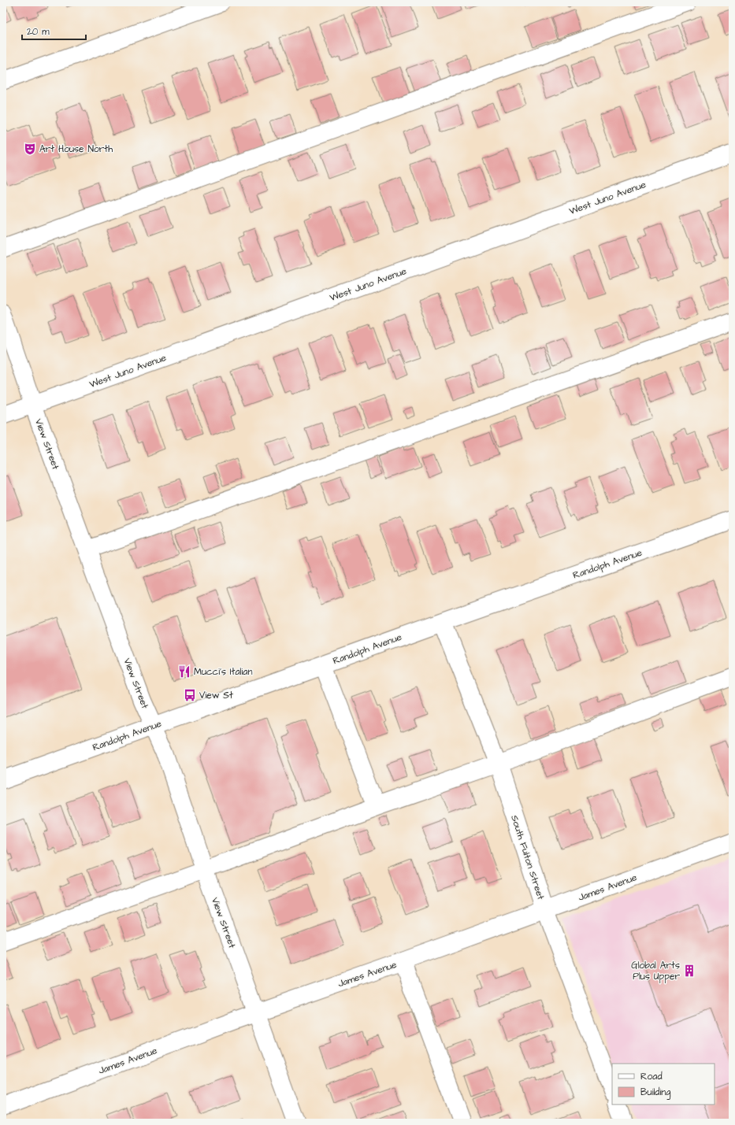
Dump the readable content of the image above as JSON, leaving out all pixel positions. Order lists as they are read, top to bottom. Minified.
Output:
{"streets":{"street":["West Juno Avenue","View Street","Randolph Avenue","South Fulton Street","James Avenue"]},"crossings":[["West Juno Avenue","View Street"],["View Street","Randolph Avenue"],["View Street","James Avenue"],["Randolph Avenue","South Fulton Street"],["South Fulton Street","James Avenue"]],"places":{"theatre":["Art House North"],"restaurant":["Mucci's Italian"],"bus stop":["View St"],"building":["Global Arts Plus Upper"]},"legend":["Road","Building"],"scale_bar":"20 m"}
